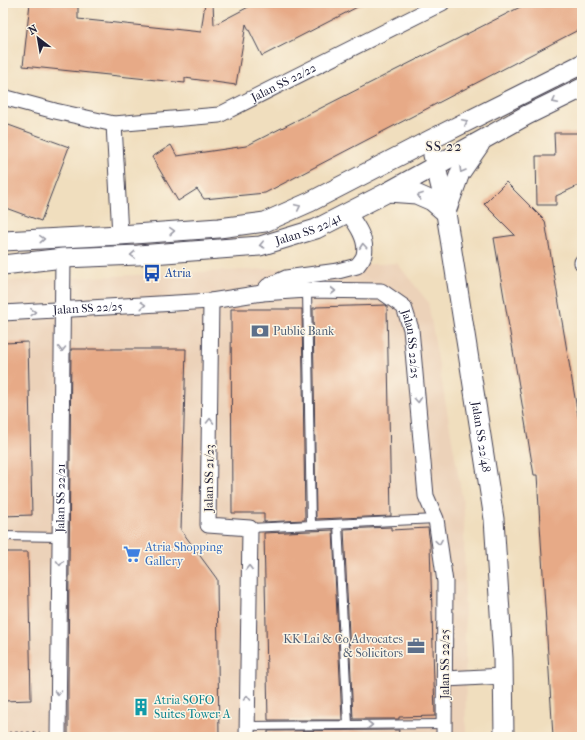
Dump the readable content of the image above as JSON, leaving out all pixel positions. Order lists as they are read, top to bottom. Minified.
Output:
{"streets":{"street":["Jalan SS 22/22","Jalan SS 22/41","Jalan SS 22/25","Jalan SS 22/48","Jalan SS 21/23","Jalan SS 22/21"]},"crossings":[["Jalan SS 22/41","Jalan SS 22/48"],["Jalan SS 22/41","Jalan SS 22/21"],["Jalan SS 22/25","Jalan SS 21/23"],["Jalan SS 22/25","Jalan SS 22/21"]],"one_way":["Jalan SS 21/23","Jalan SS 22/21"],"districts":["SS 22"],"places":{"bus stop":["Atria"],"bank":["Public Bank"],"supermarket":["Atria Shopping Gallery"],"office":["KK Lai & Co Advocates & Solicitors"],"building":["Atria SOFO Suites Tower A"]},"north":"top left"}
